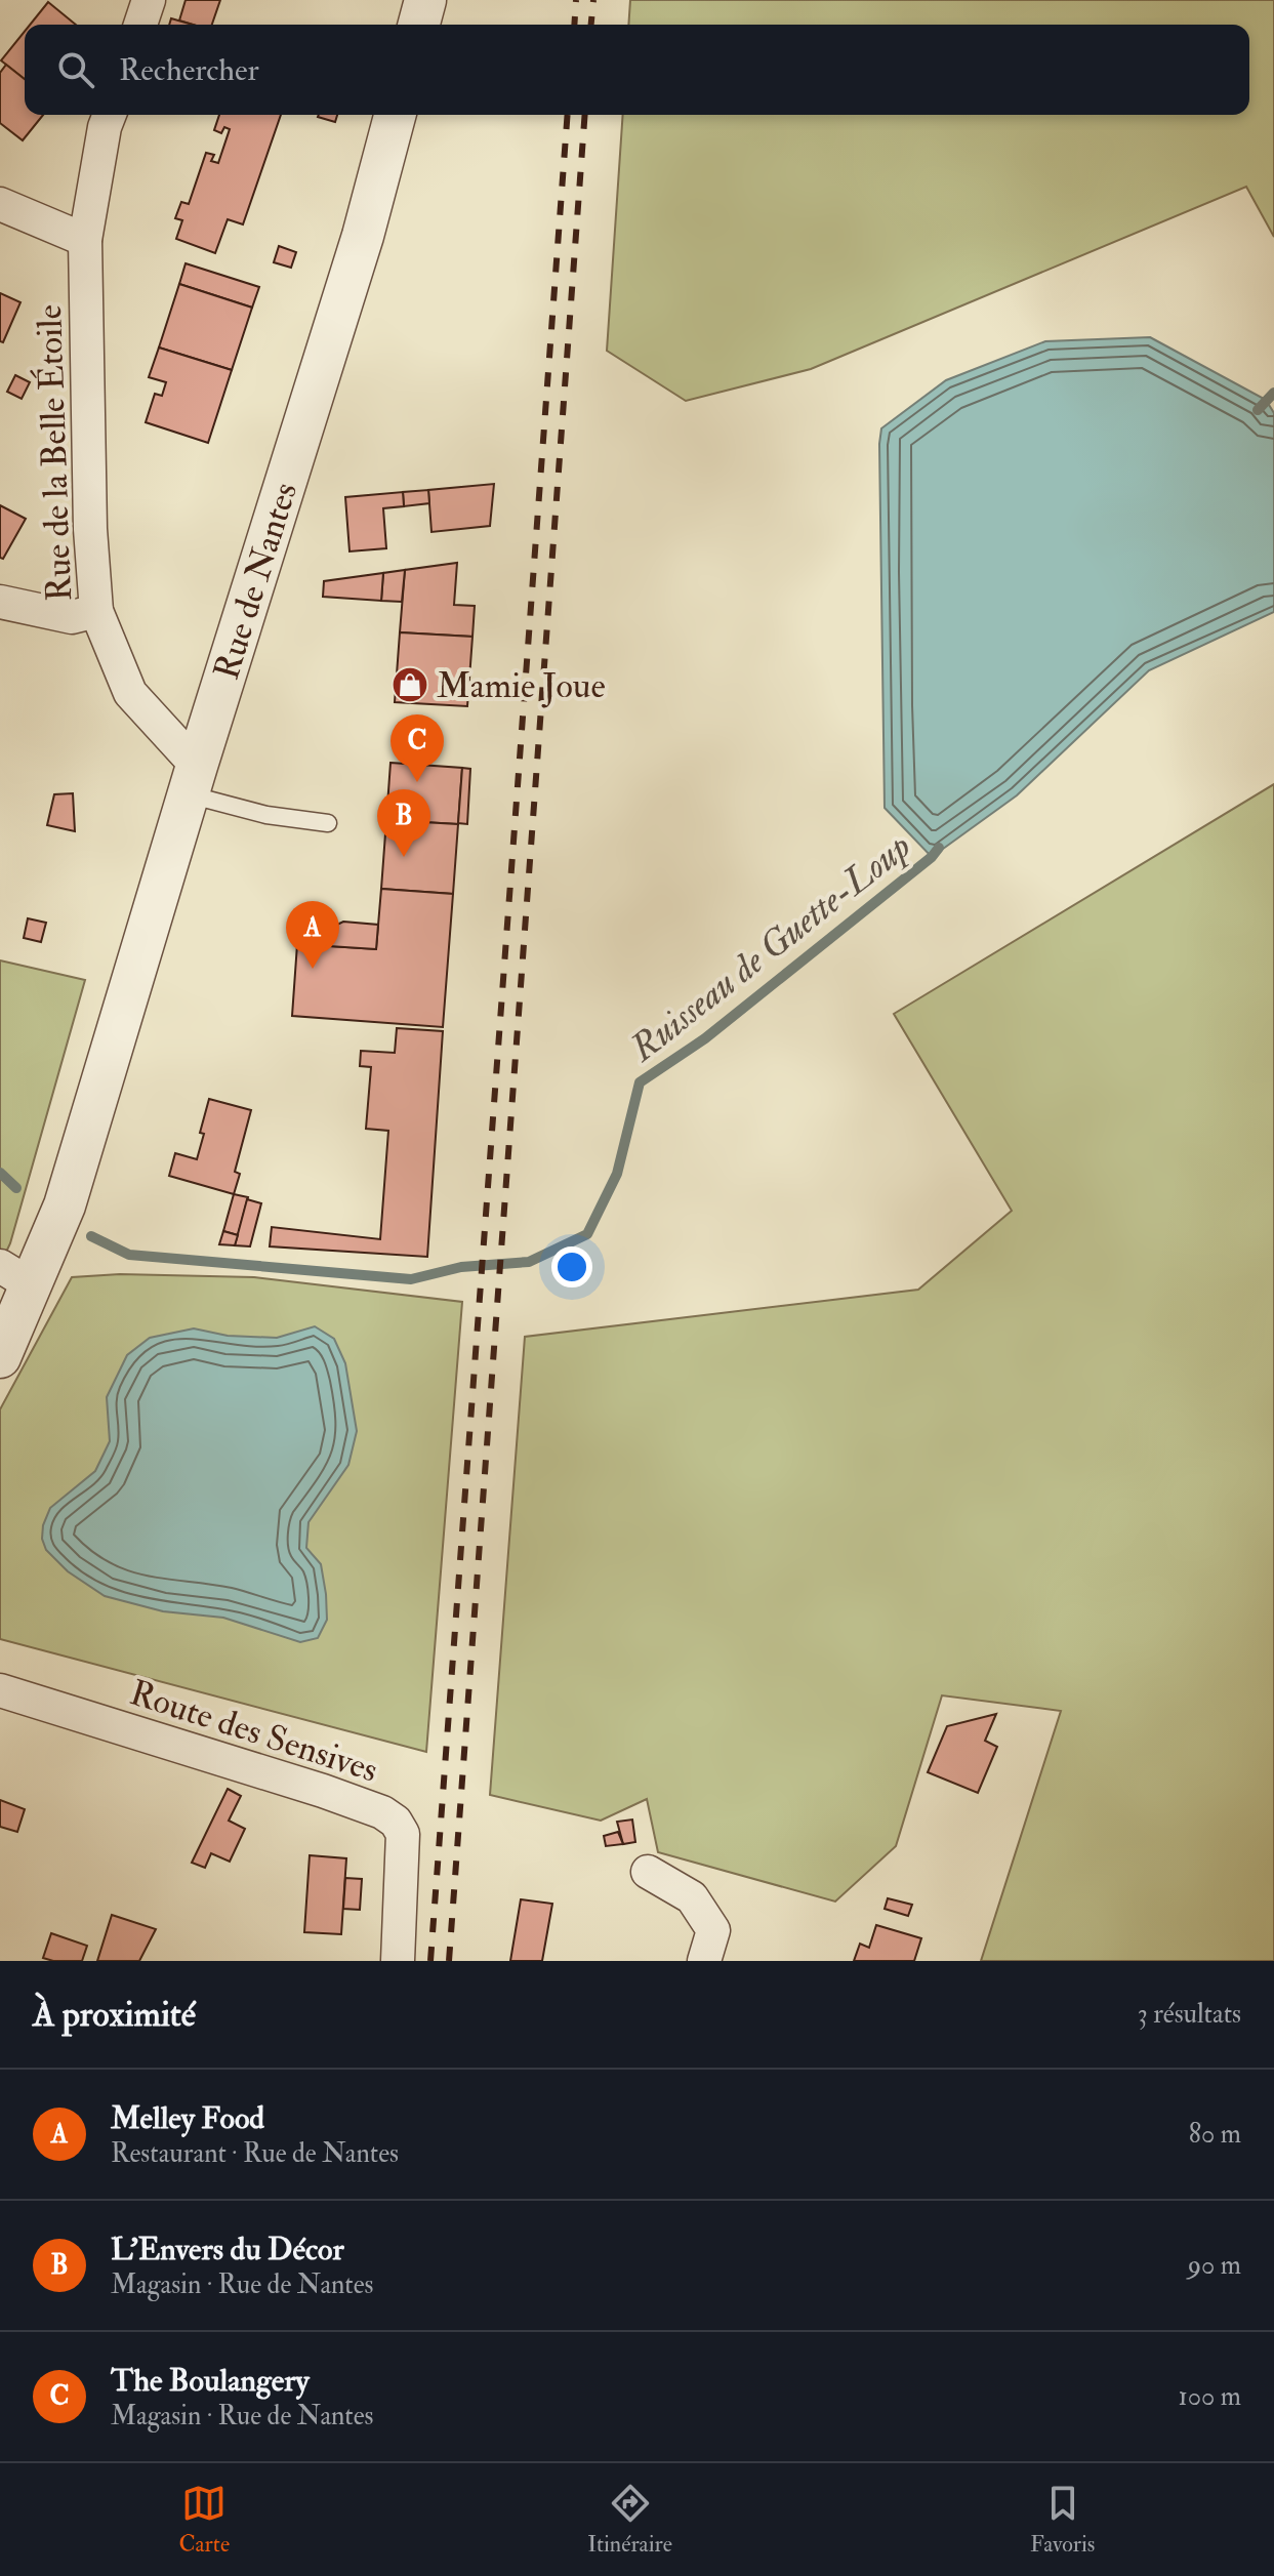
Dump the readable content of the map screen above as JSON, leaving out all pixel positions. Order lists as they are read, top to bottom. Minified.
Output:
{"streets":{"street":["Rue de la Belle Étoile","Rue de Nantes","Route des Sensives"]},"crossings":[["Rue de la Belle Étoile","Rue de Nantes"]],"water":["Ruisseau de Guette-Loup"],"places":{"shop":["Mamie Joue"]},"page":{"search":"Rechercher","pins":["C","B","A"],"heading":["À proximité","3 résultats"],"list":[{"mark":"A","name":"Melley Food","note":"Restaurant · Rue de Nantes","value":"80 m"},{"mark":"B","name":"L'Envers du Décor","note":"Magasin · Rue de Nantes","value":"90 m"},{"mark":"C","name":"The Boulangery","note":"Magasin · Rue de Nantes","value":"100 m"}],"nav":["Carte","Itinéraire","Favoris"]}}
